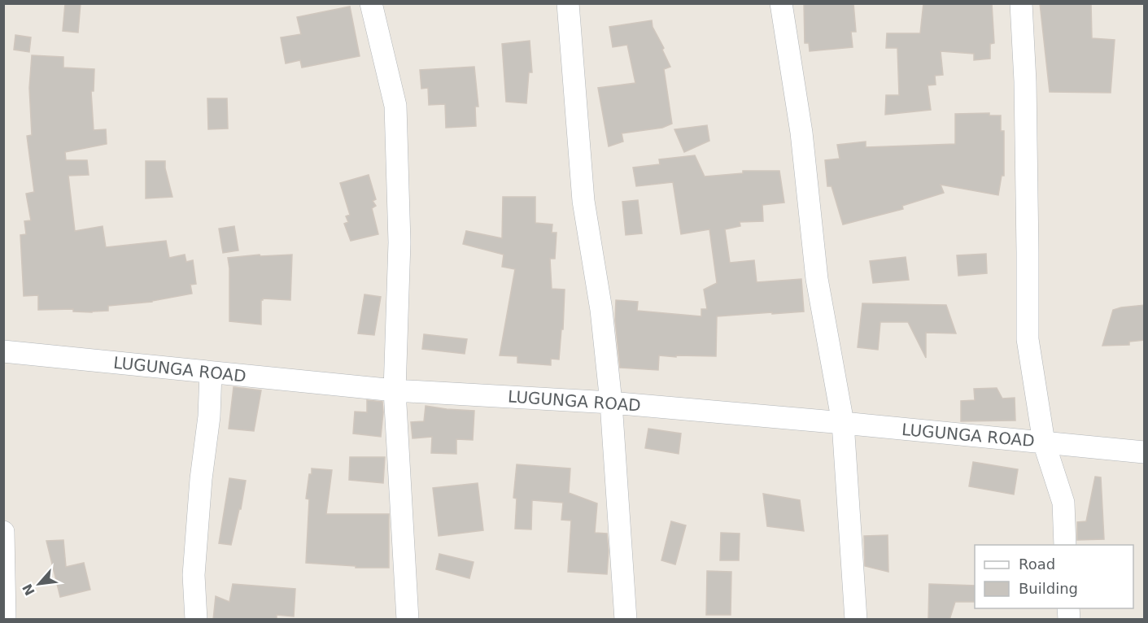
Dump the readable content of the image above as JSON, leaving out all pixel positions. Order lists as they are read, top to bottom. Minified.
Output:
{"streets":{"street":["LUGUNGA ROAD"]},"legend":["Road","Building"],"north":"bottom left"}
